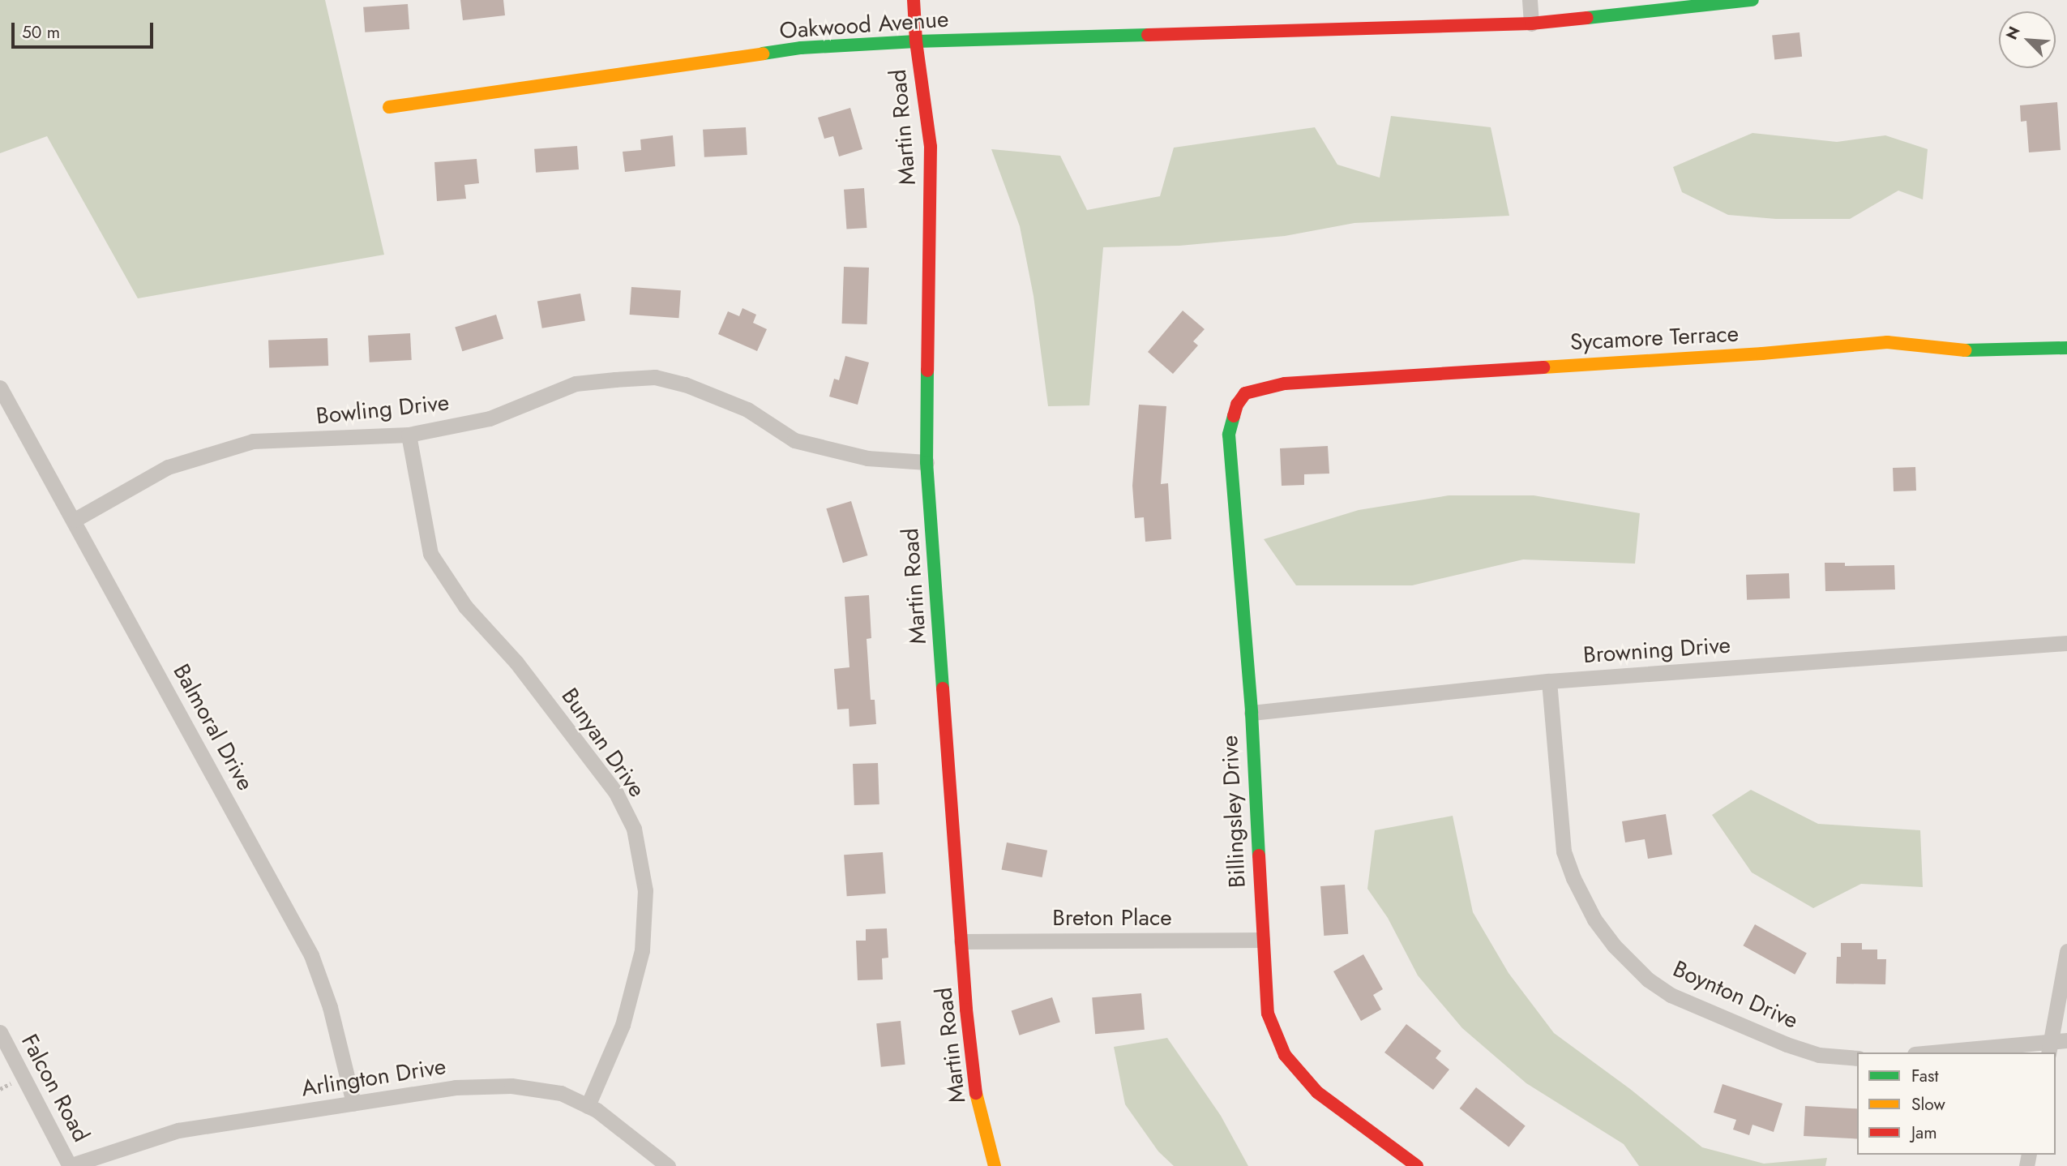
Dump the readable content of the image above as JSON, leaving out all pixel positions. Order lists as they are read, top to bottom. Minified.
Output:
{"streets":{"street":["Oakwood Avenue","Martin Road","Sycamore Terrace","Bowling Drive","Browning Drive","Balmoral Drive","Bunyan Drive","Billingsley Drive","Breton Place","Boynton Drive","Arlington Drive","Falcon Road"]},"crossings":[["Oakwood Avenue","Martin Road"],["Martin Road","Bowling Drive"],["Martin Road","Breton Place"],["Sycamore Terrace","Billingsley Drive"],["Bowling Drive","Balmoral Drive"],["Bowling Drive","Bunyan Drive"],["Browning Drive","Billingsley Drive"],["Browning Drive","Boynton Drive"],["Balmoral Drive","Arlington Drive"],["Bunyan Drive","Arlington Drive"],["Billingsley Drive","Breton Place"],["Arlington Drive","Falcon Road"]],"legend":["Fast","Slow","Jam"],"scale_bar":"50 m","north":"top left"}
